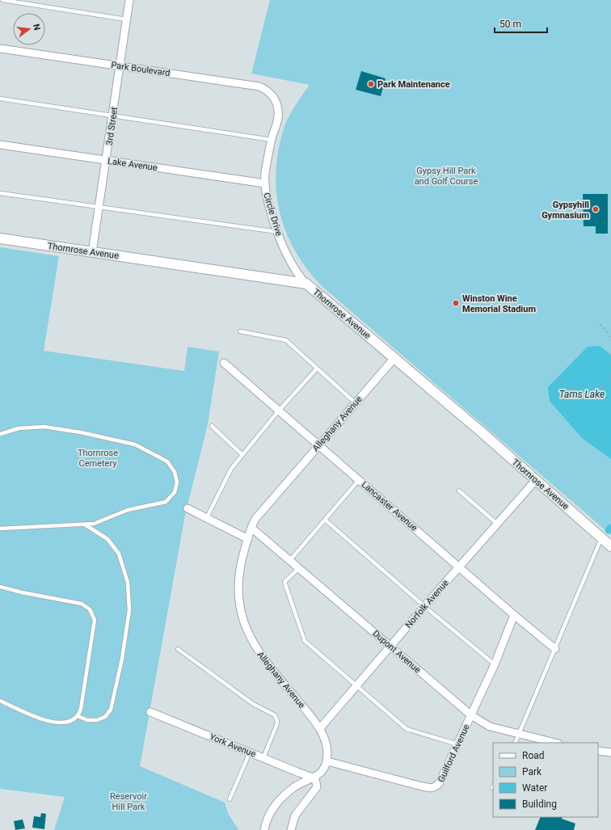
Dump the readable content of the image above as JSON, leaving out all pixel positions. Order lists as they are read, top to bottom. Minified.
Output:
{"streets":{"street":["Park Boulevard","3rd Street","Lake Avenue","Circle Drive","Thornrose Avenue","Alleghany Avenue","Lancaster Avenue","Norfolk Avenue","Dupont Avenue","York Avenue","Guilford Avenue"]},"crossings":[["Park Boulevard","3rd Street"],["Park Boulevard","Circle Drive"],["3rd Street","Lake Avenue"],["3rd Street","Thornrose Avenue"],["Lake Avenue","Circle Drive"],["Circle Drive","Thornrose Avenue"],["Thornrose Avenue","Alleghany Avenue"],["Thornrose Avenue","Norfolk Avenue"],["Alleghany Avenue","Lancaster Avenue"],["Alleghany Avenue","Norfolk Avenue"],["Alleghany Avenue","Dupont Avenue"],["Alleghany Avenue","Guilford Avenue"],["Lancaster Avenue","Norfolk Avenue"],["Lancaster Avenue","Guilford Avenue"],["Norfolk Avenue","Dupont Avenue"],["Dupont Avenue","Guilford Avenue"]],"water":["Tams Lake"],"parks":["Gypsy Hill Park and Golf Course","Thornrose Cemetery","Reservoir Hill Park"],"places":["Park Maintenance","Gypsyhill Gymnasium","Winston Wine Memorial Stadium"],"legend":["Road","Park","Water","Building"],"scale_bar":"50 m","north":"right"}
